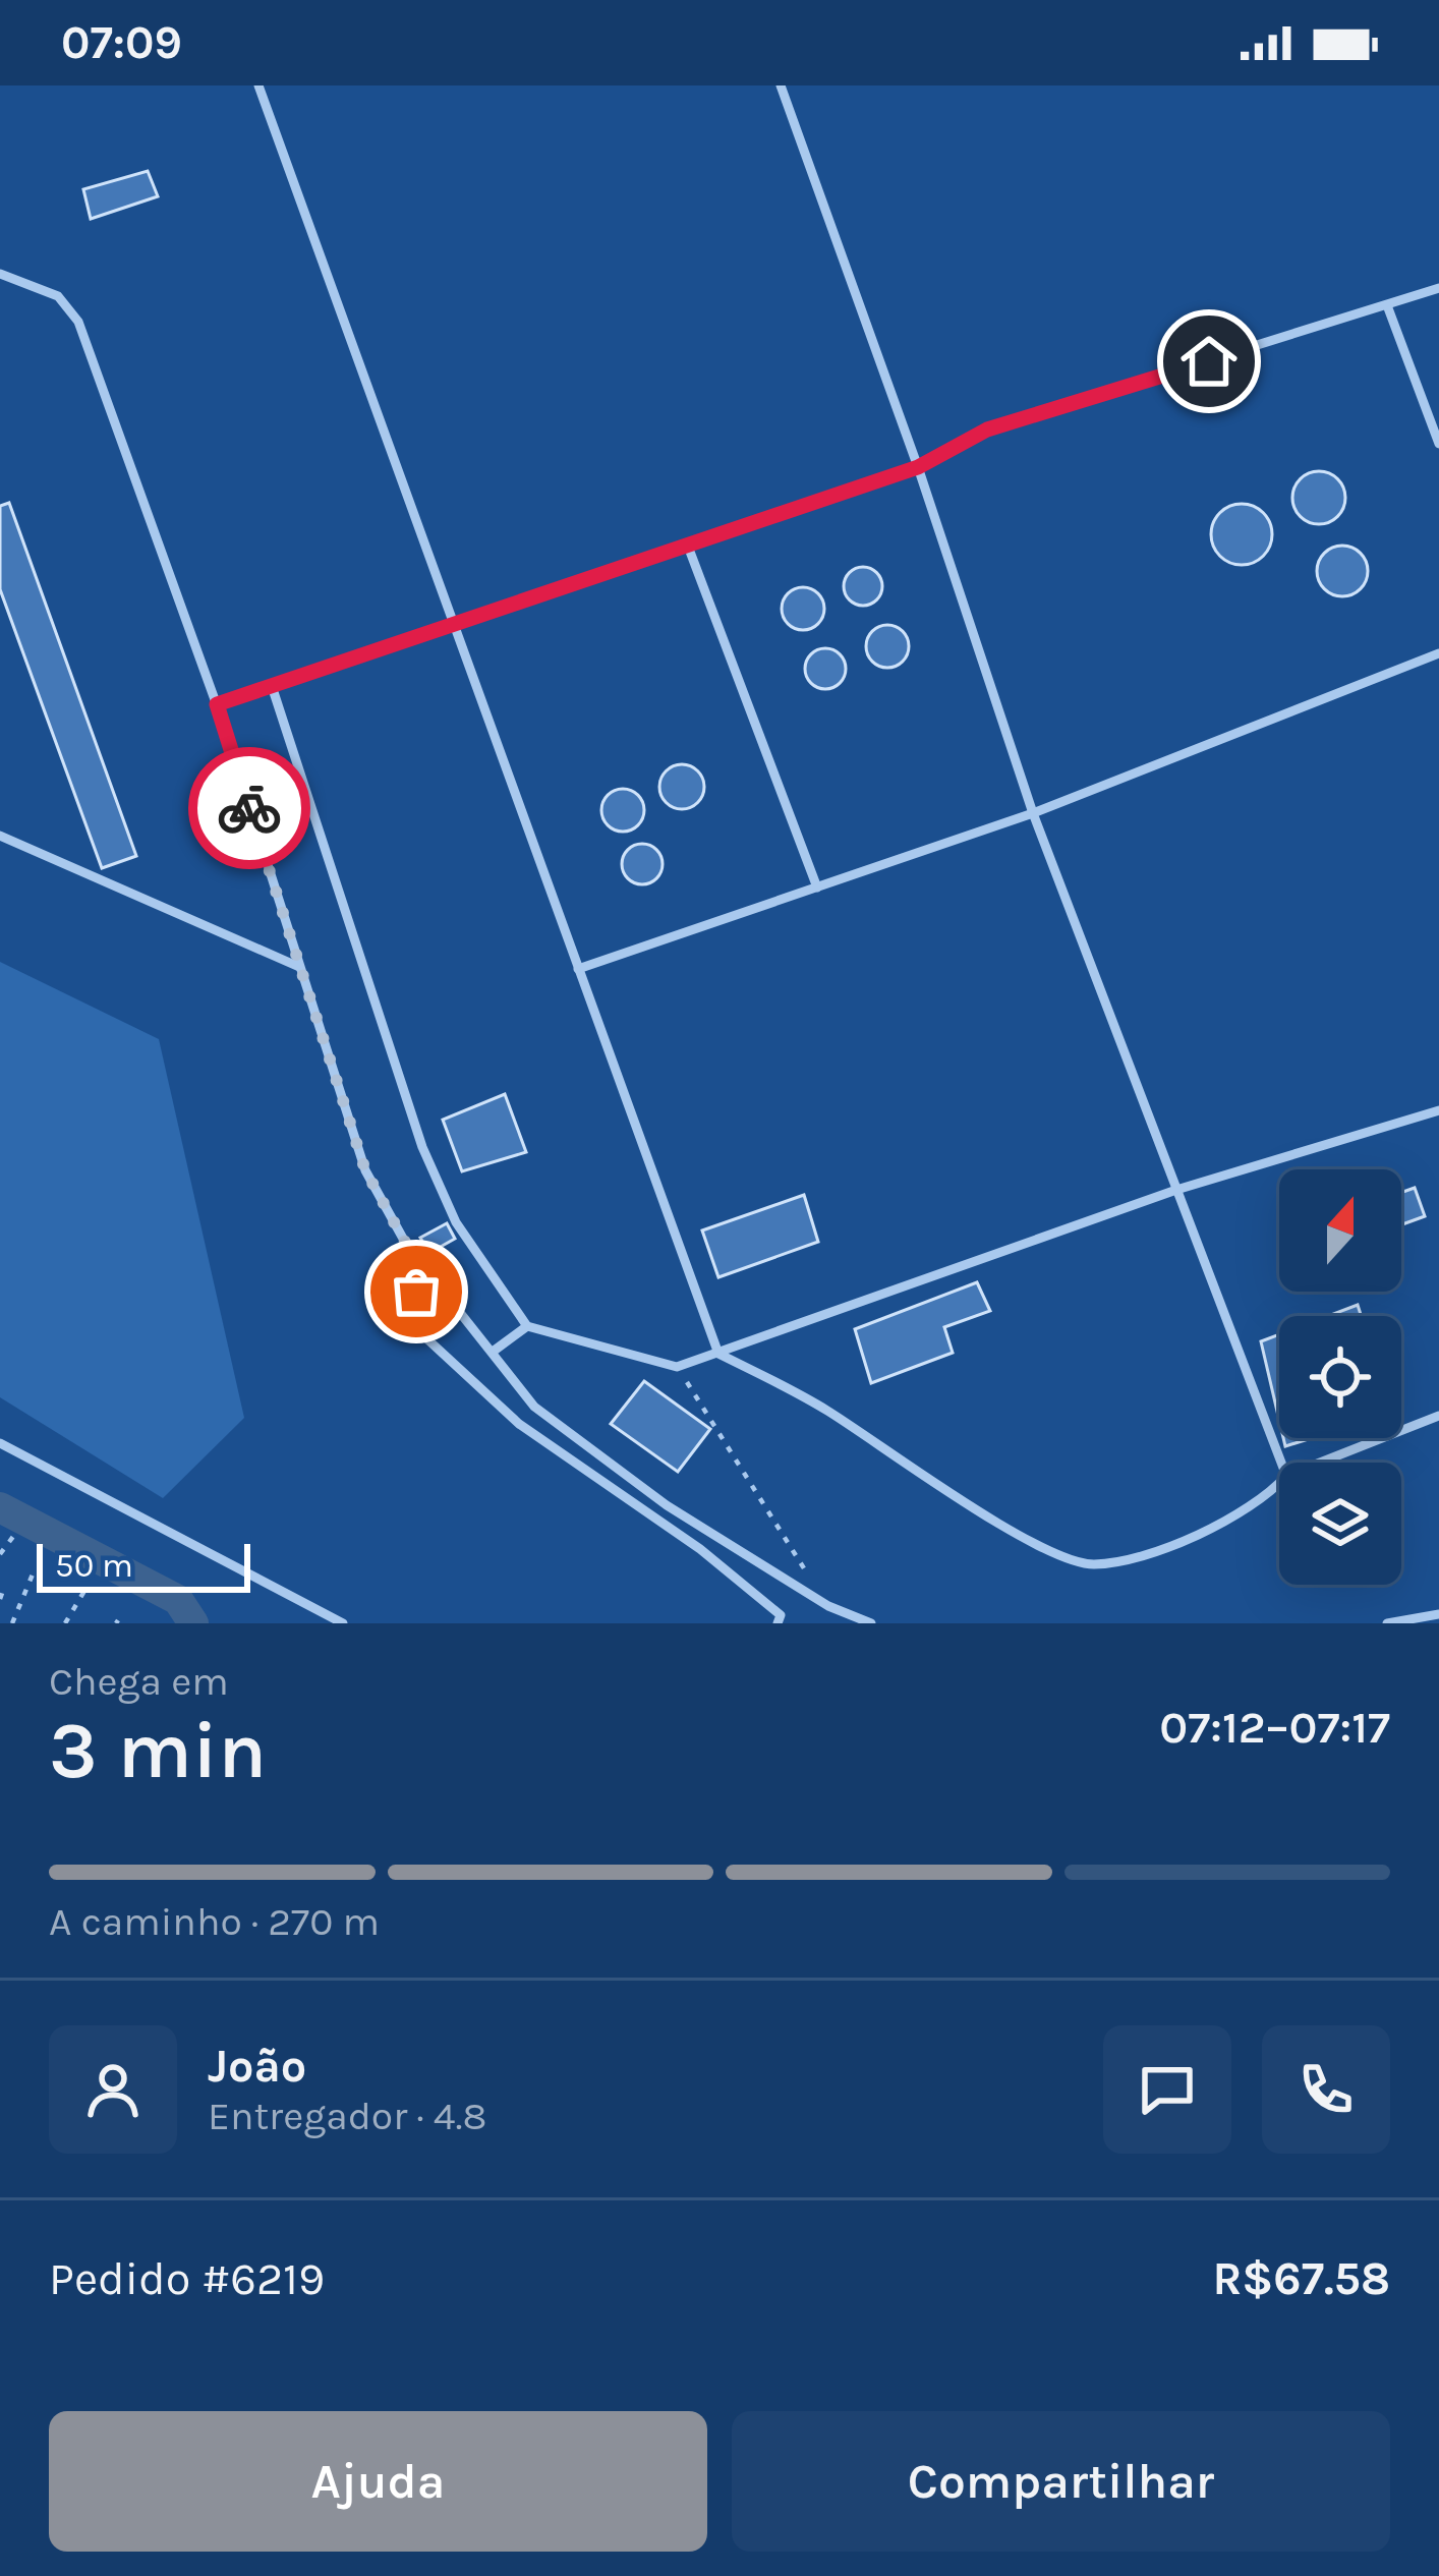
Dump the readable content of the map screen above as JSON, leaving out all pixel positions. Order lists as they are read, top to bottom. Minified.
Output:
{"scale_bar":"50 m","north":"top","page":{"status":"07:09","scale":"50 m","heading":["3 min","Chega em","07:12–07:17"],"panel":["João","Entregador · 4.8","Pedido #6219","R$67.58"],"bar":"A caminho · 270 m","buttons":["Ajuda","Compartilhar"]}}
